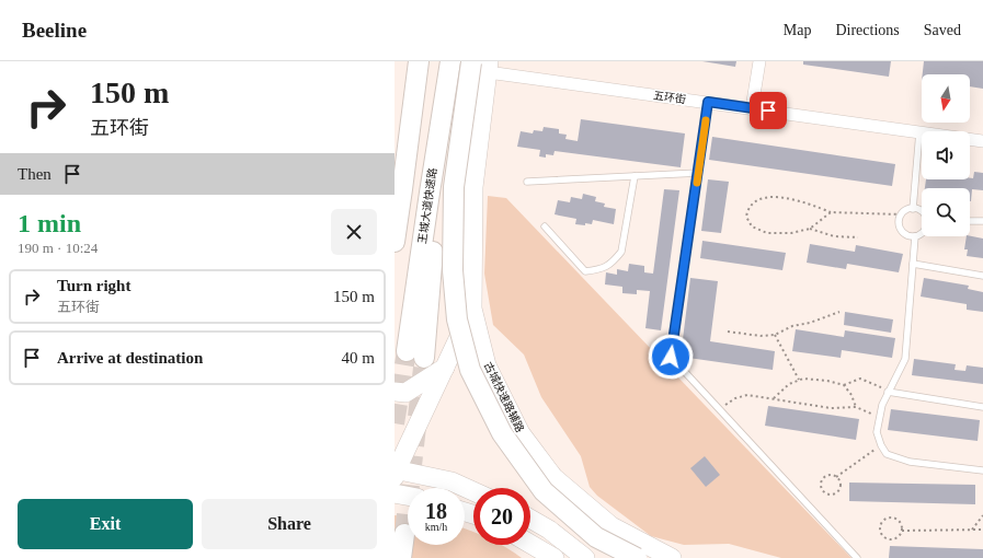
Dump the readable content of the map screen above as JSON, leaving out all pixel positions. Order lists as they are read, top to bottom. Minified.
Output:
{"streets":{"highway":["王城大道快速路"],"main road":["古城快速路辅路"],"street":["五环街"]},"crossings":[["五环街","古城快速路辅路"]],"north":"bottom","page":{"header":"Beeline","nav":["Map","Directions","Saved"],"turn":["150 m","五环街"],"then":"Then","heading":["1 min","190 m · 10:24"],"list":[{"name":"Turn right","note":"五环街","value":"150 m"},{"name":"Arrive at destination","value":"40 m"}],"speed":"18 km/h","limit":"20","buttons":["Exit","Share"]}}
